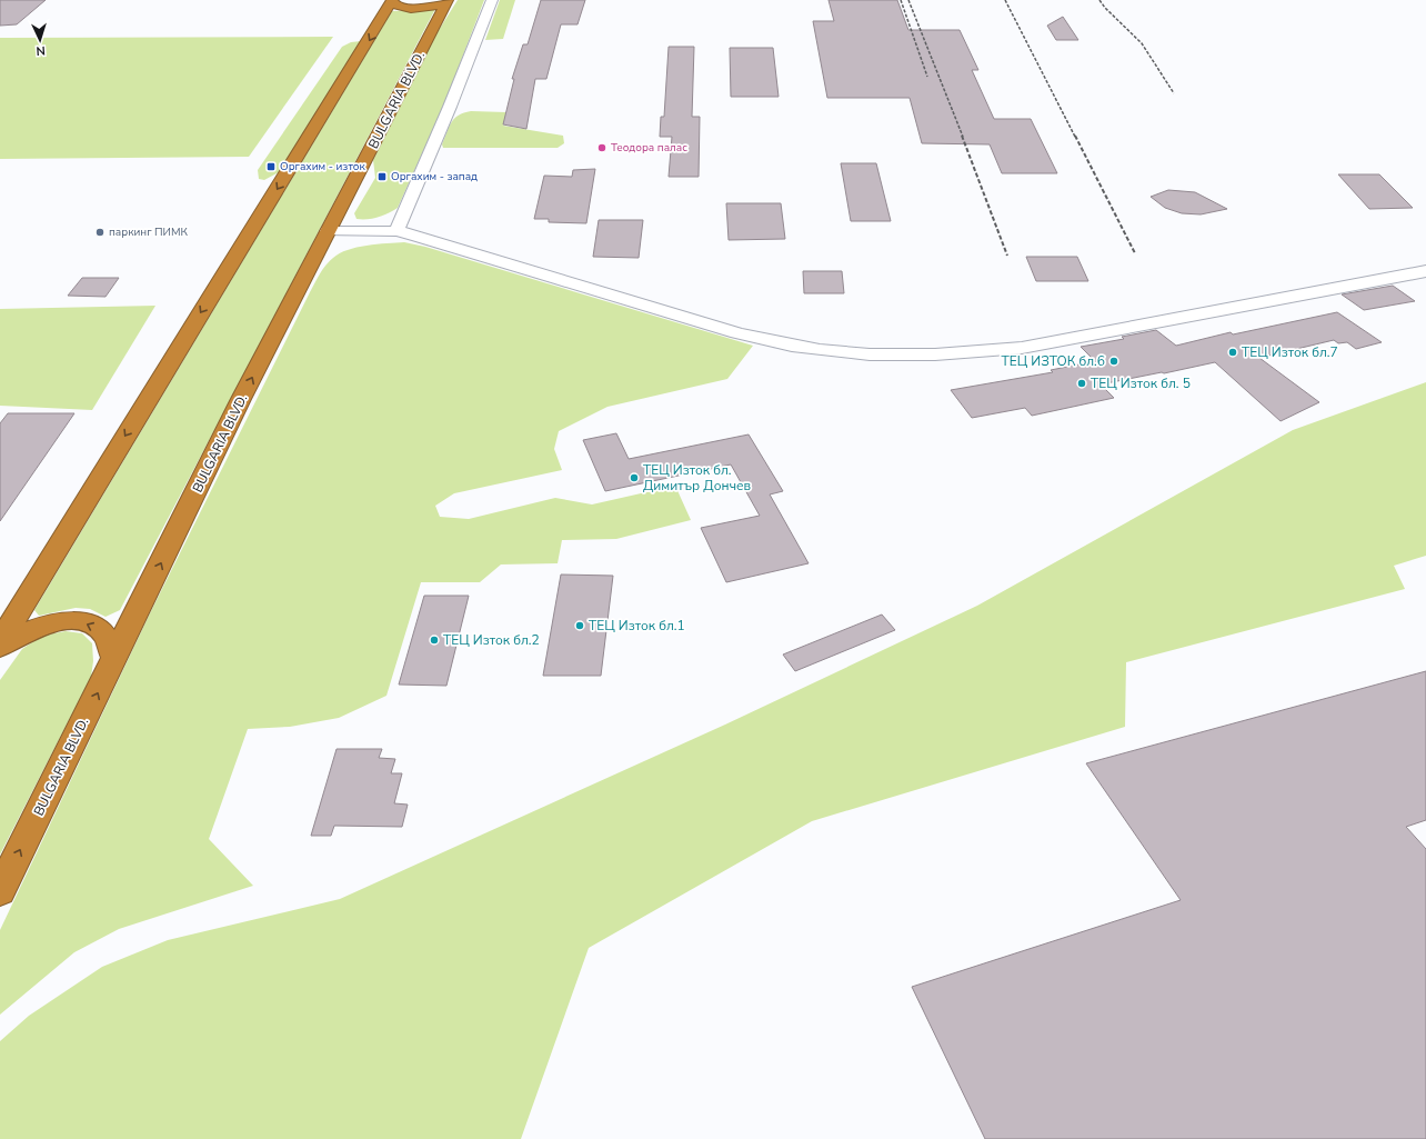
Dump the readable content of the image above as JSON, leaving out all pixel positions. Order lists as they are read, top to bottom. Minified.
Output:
{"streets":{"highway":["BULGARIA BLVD."]},"places":{"other":["Теодора палас","паркинг ПИМК","ТЕЦ Изток бл.7","ТЕЦ ИЗТОК бл.6","ТЕЦ Изток бл. 5","ТЕЦ Изток бл. Димитър Дончев","ТЕЦ Изток бл.1","ТЕЦ Изток бл.2"],"transit":["Оргахим - изток","Оргахим - запад"]},"north":"bottom"}
